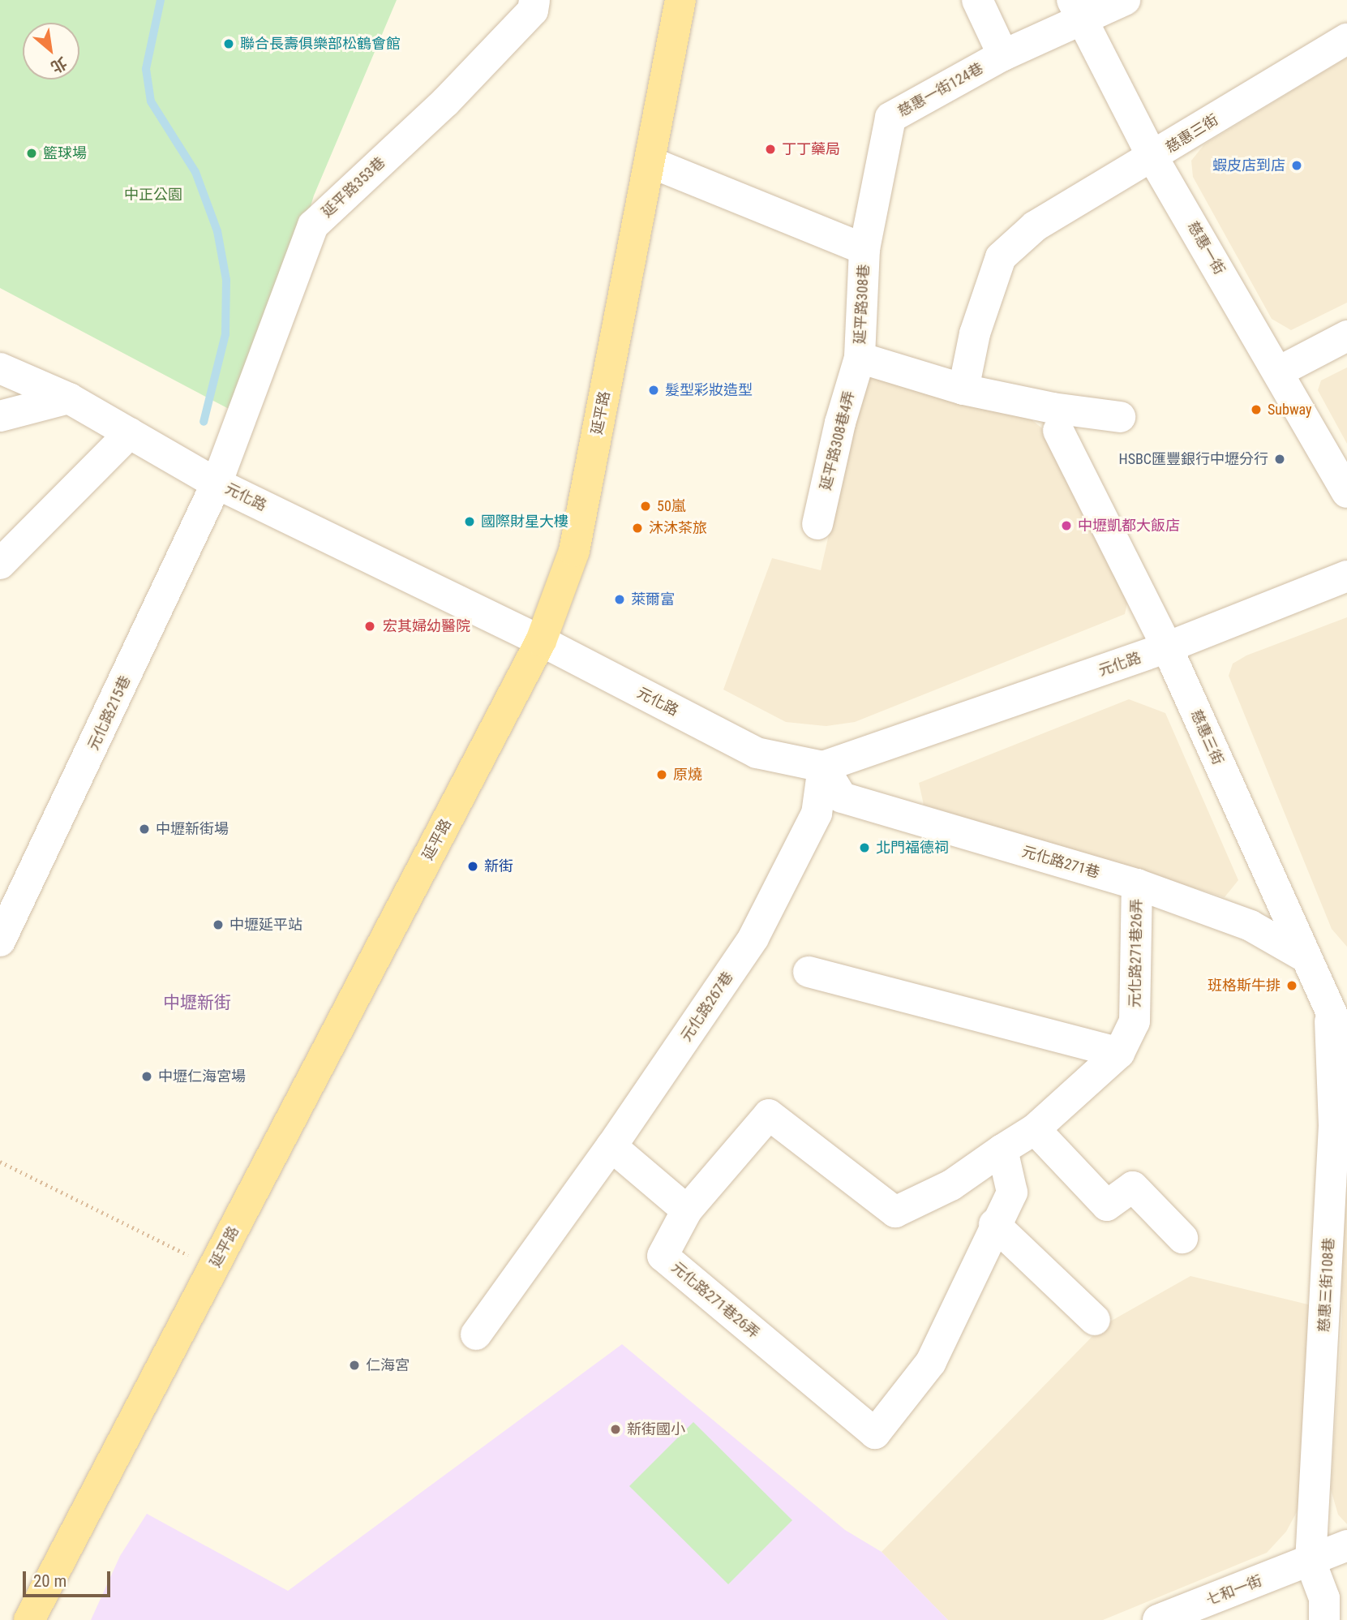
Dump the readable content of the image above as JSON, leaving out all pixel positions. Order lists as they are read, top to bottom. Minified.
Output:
{"streets":{"main road":["延平路"],"street":["慈惠一街124巷","慈惠三街","延平路353巷","慈惠一街","延平路308巷","延平路308巷4弄","元化路","元化路215巷","元化路271巷","元化路271巷26弄","元化路267巷","慈惠三街108巷","七和一街"]},"crossings":[["慈惠一街124巷","慈惠一街"],["慈惠一街124巷","延平路308巷"],["慈惠三街","慈惠一街"],["慈惠三街","延平路308巷"],["慈惠三街","元化路"],["慈惠三街","元化路271巷"],["慈惠三街","慈惠三街108巷"],["延平路353巷","元化路"],["延平路353巷","元化路215巷"],["延平路308巷","延平路"],["延平路308巷","延平路308巷4弄"],["延平路","元化路"],["元化路","元化路215巷"],["元化路","元化路271巷"],["元化路","元化路267巷"],["元化路271巷","元化路271巷26弄"],["元化路271巷","元化路267巷"],["慈惠三街108巷","七和一街"]],"districts":["中壢新街"],"parks":["中正公園"],"places":["聯合長壽俱樂部松鶴會館","丁丁藥局","籃球場","蝦皮店到店","髮型彩妝造型","Subway","HSBC匯豐銀行中壢分行","50嵐","國際財星大樓","中壢凱都大飯店","沐沐茶旅","萊爾富","宏其婦幼醫院","原燒","中壢新街場","北門福德祠","新街","中壢延平站","班格斯牛排","中壢仁海宮場","仁海宮","新街國小"],"scale_bar":"20 m","north":"bottom right"}
